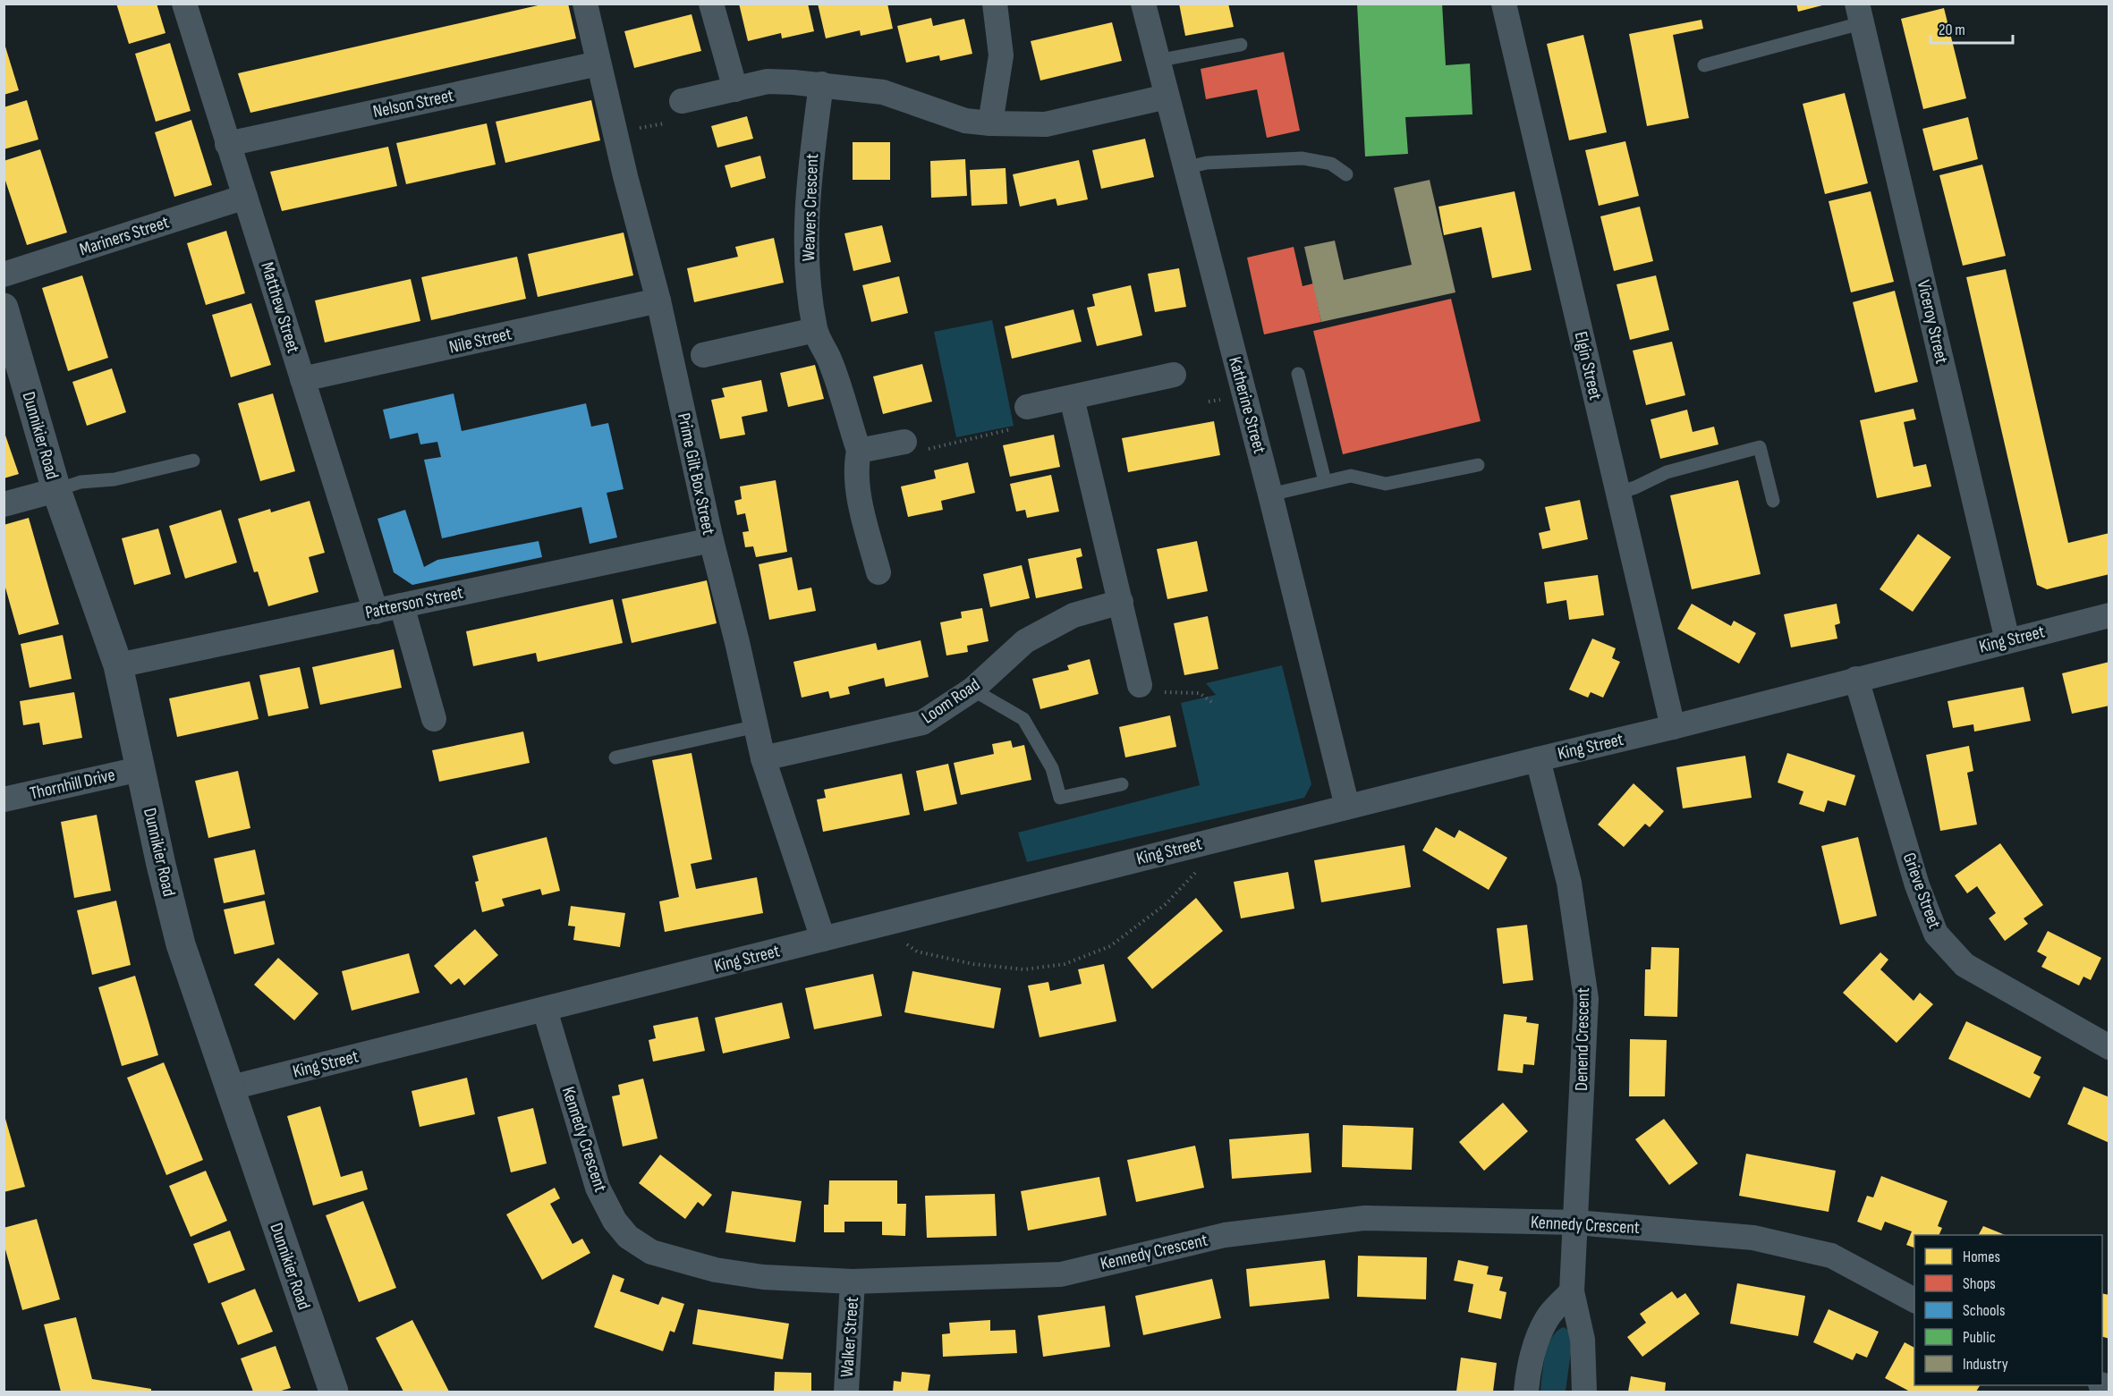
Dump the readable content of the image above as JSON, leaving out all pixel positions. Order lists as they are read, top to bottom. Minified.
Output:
{"streets":{"street":["Nelson Street","Weavers Crescent","Mariners Street","Matthew Street","Viceroy Street","Nile Street","Elgin Street","Katherine Street","Dunnikier Road","Prime Gilt Box Street","Patterson Street","King Street","Loom Road","Thornhill Drive","Grieve Street","Denend Crescent","Kennedy Crescent","Walker Street"]},"crossings":[["Nelson Street","Matthew Street"],["Nelson Street","Prime Gilt Box Street"],["Mariners Street","Matthew Street"],["Matthew Street","Nile Street"],["Matthew Street","Patterson Street"],["Viceroy Street","King Street"],["Nile Street","Prime Gilt Box Street"],["Elgin Street","King Street"],["Katherine Street","King Street"],["Dunnikier Road","Patterson Street"],["Dunnikier Road","King Street"],["Dunnikier Road","Thornhill Drive"],["Prime Gilt Box Street","Patterson Street"],["Prime Gilt Box Street","King Street"],["Prime Gilt Box Street","Loom Road"],["King Street","Grieve Street"],["King Street","Denend Crescent"],["King Street","Kennedy Crescent"],["Denend Crescent","Kennedy Crescent"],["Kennedy Crescent","Walker Street"]],"legend":["Homes","Shops","Schools","Public","Industry"],"scale_bar":"20 m"}
